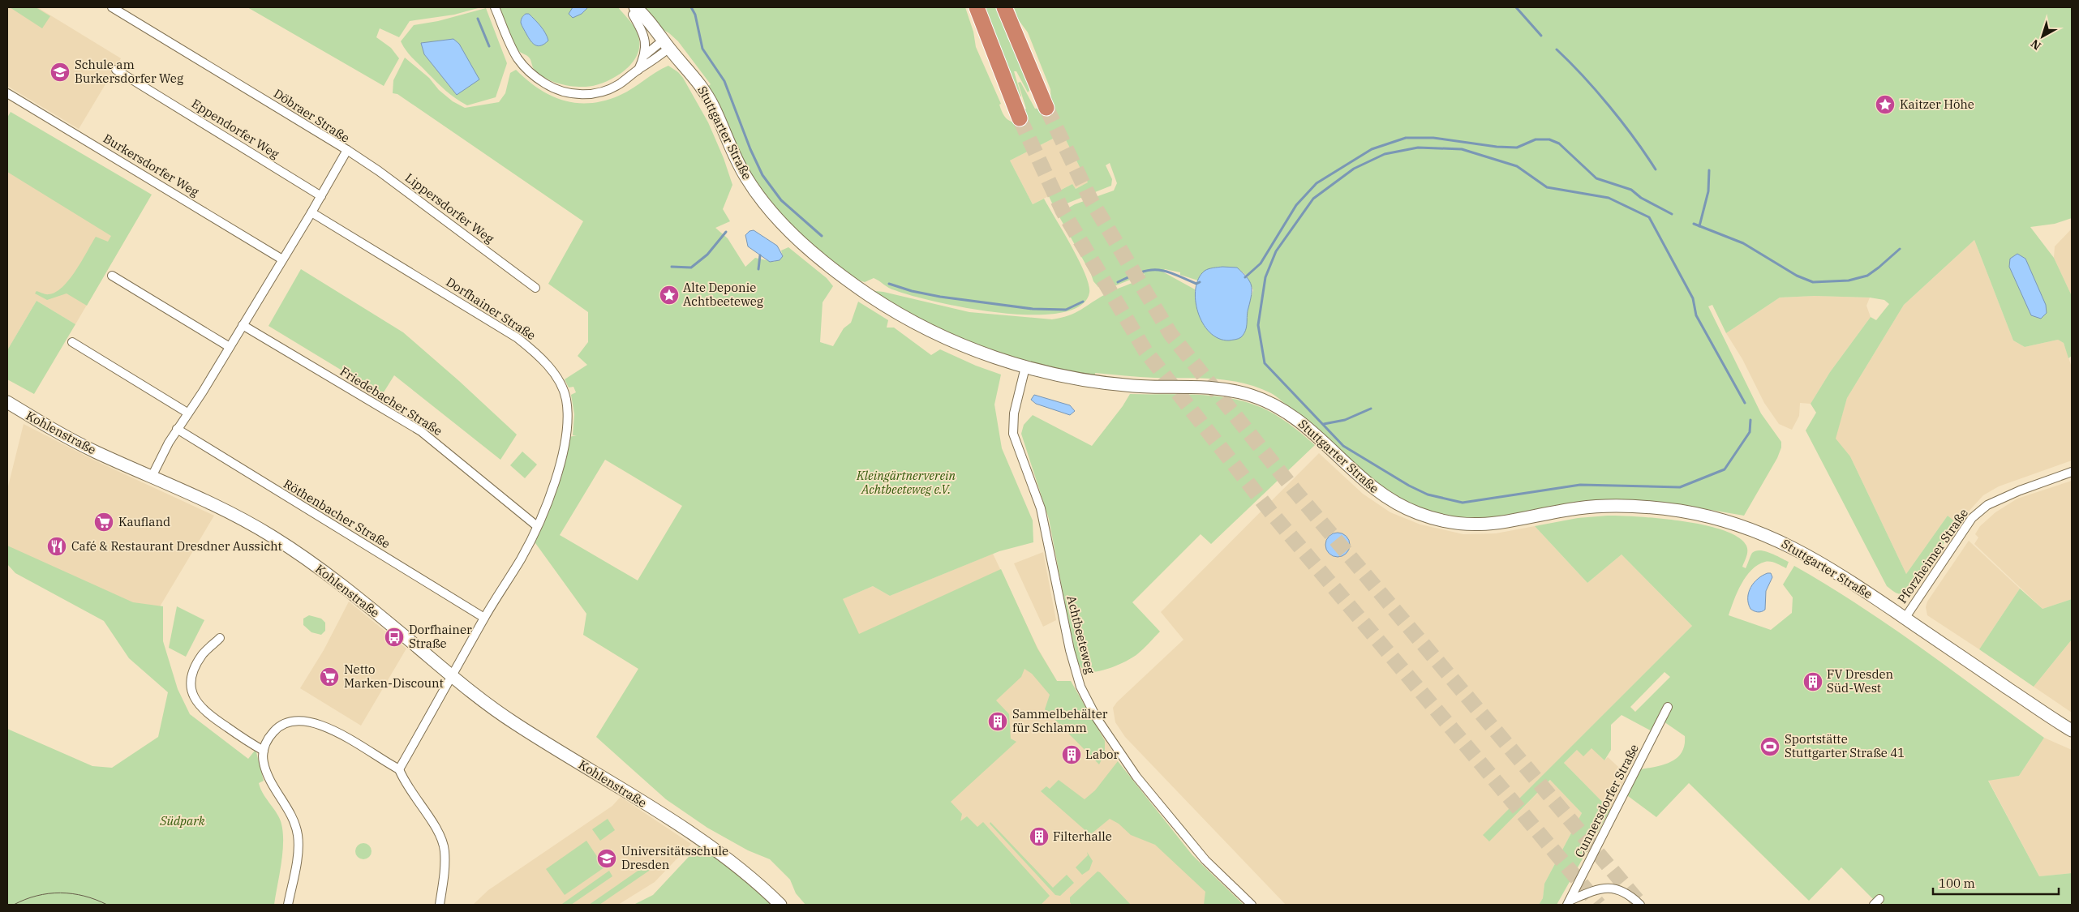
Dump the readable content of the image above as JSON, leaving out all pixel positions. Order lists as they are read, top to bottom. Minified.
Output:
{"streets":{"main road":["Stuttgarter Straße","Kohlenstraße"],"street":["Döbraer Straße","Eppendorfer Weg","Burkersdorfer Weg","Lippersdorfer Weg","Dorfhainer Straße","Friedebacher Straße","Röthenbacher Straße","Pforzheimer Straße","Achtbeeteweg","Cunnersdorfer Straße"]},"crossings":[["Döbraer Straße","Eppendorfer Weg"],["Döbraer Straße","Burkersdorfer Weg"],["Döbraer Straße","Lippersdorfer Weg"],["Döbraer Straße","Dorfhainer Straße"],["Döbraer Straße","Friedebacher Straße"],["Döbraer Straße","Kohlenstraße"],["Döbraer Straße","Röthenbacher Straße"],["Stuttgarter Straße","Pforzheimer Straße"],["Stuttgarter Straße","Achtbeeteweg"],["Dorfhainer Straße","Friedebacher Straße"],["Dorfhainer Straße","Kohlenstraße"],["Dorfhainer Straße","Röthenbacher Straße"]],"parks":["Kleingärtnerverein Achtbeeteweg e.V.","Südpark"],"places":{"school or university":["Schule am Burkersdorfer Weg","Universitätsschule Dresden"],"place":["Kaitzer Höhe","Alte Deponie Achtbeeteweg"],"supermarket":["Kaufland","Netto Marken-Discount"],"restaurant":["Café & Restaurant Dresdner Aussicht"],"bus stop":["Dorfhainer Straße"],"building":["FV Dresden Süd-West","Sammelbehälter für Schlamm","Labor","Filterhalle"],"sports":["Sportstätte Stuttgarter Straße 41"]},"scale_bar":"100 m","north":"bottom left"}
